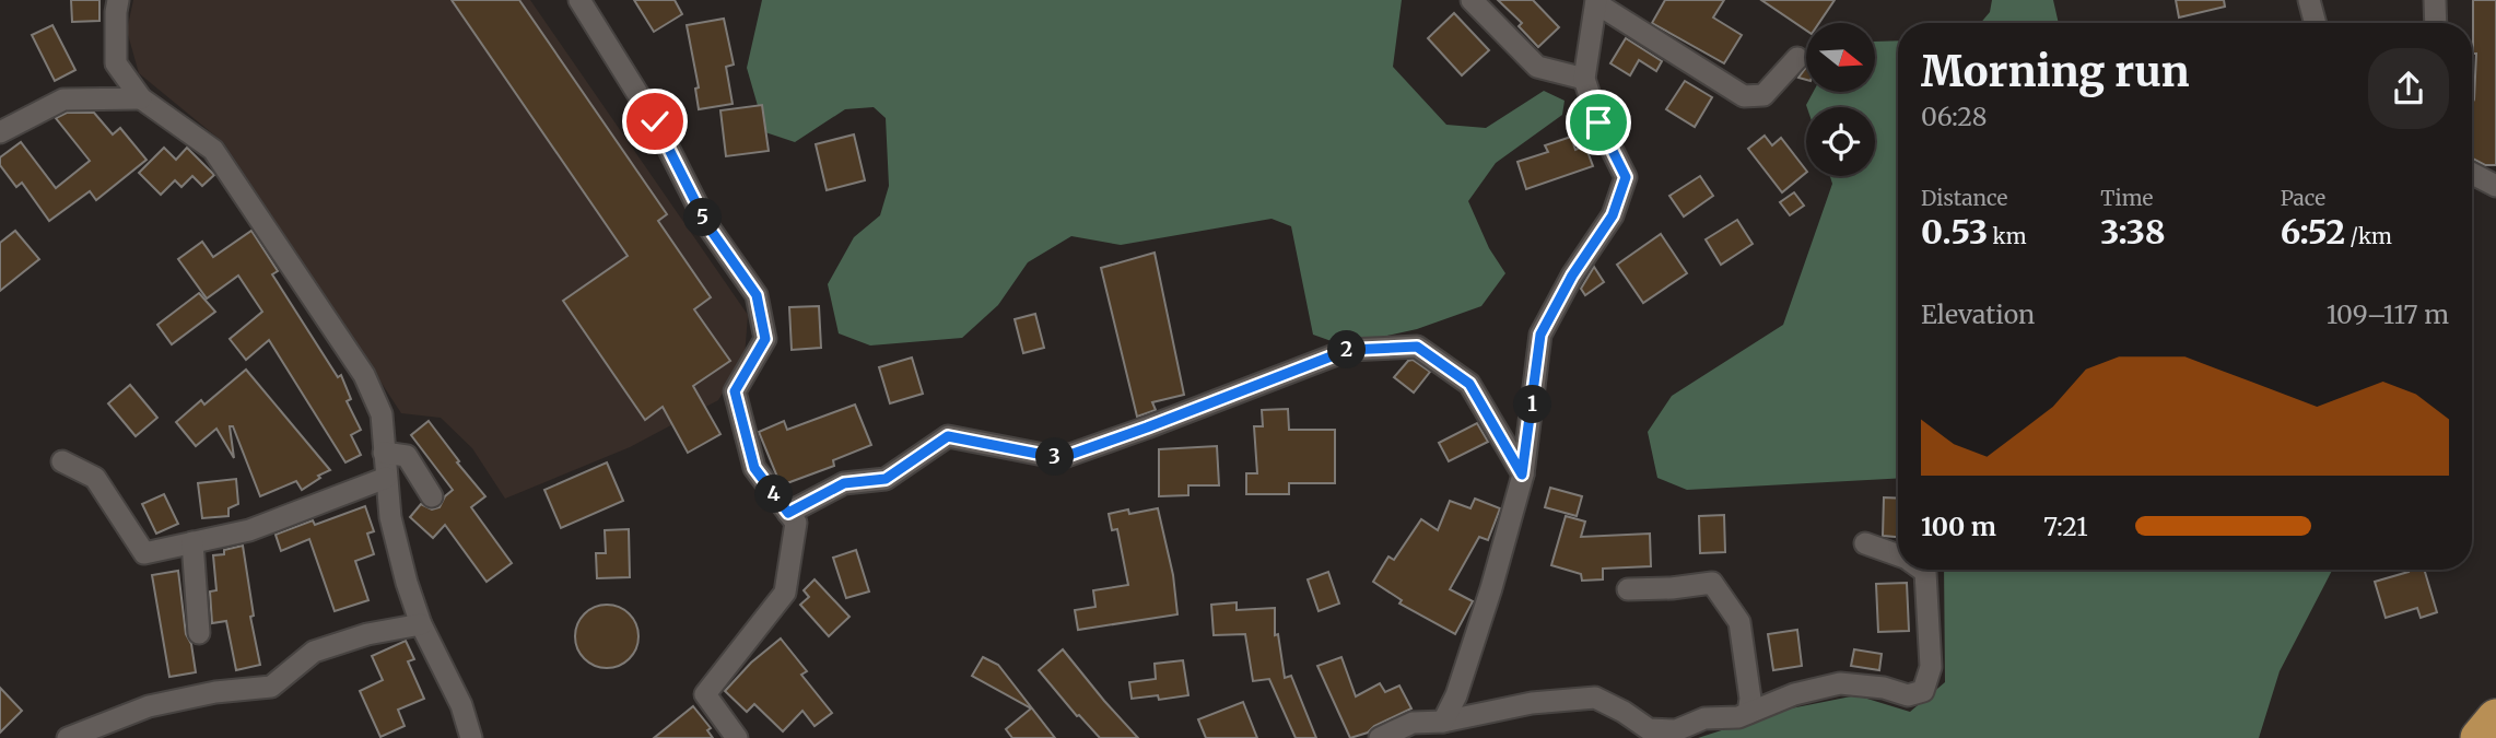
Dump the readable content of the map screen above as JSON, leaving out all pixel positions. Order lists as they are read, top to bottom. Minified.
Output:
{"north":"right","page":{"heading":["Morning run","06:28"],"stats":[["Distance","0.53 km"],["Time","3:38"],["Pace","6:52 /km"]],"pins":["5","2","1","3","4"],"chart":["Elevation","109–117 m"],"list":[{"name":"100 m","note":"7:21"}]}}
